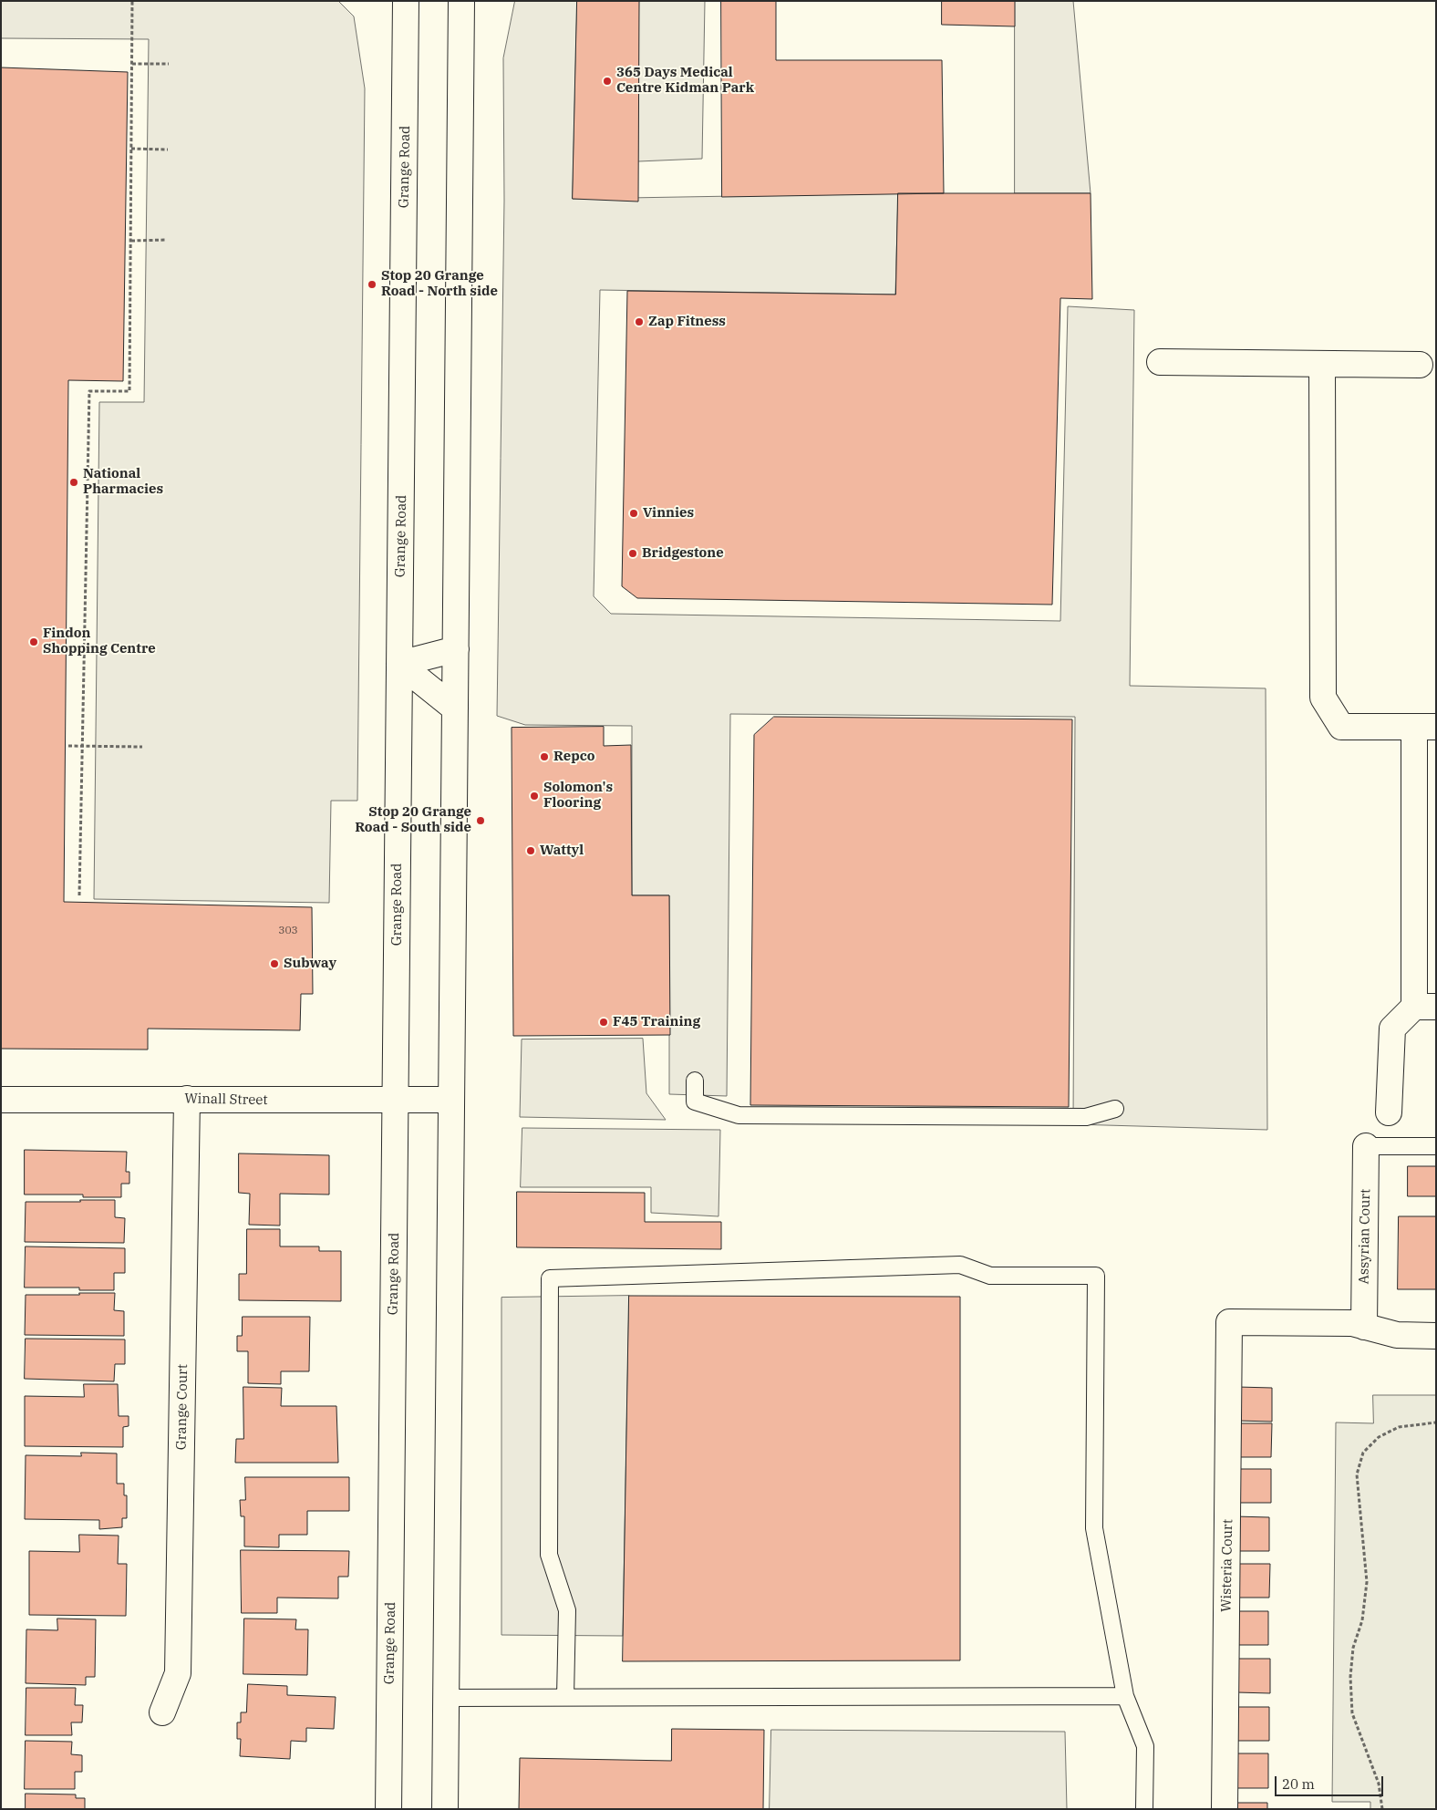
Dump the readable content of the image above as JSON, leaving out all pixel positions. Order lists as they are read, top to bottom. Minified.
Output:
{"streets":{"main road":["Grange Road","Winall Street","Assyrian Court","Grange Court","Wisteria Court"]},"crossings":[["Grange Road","Winall Street"],["Winall Street","Grange Court"],["Assyrian Court","Wisteria Court"]],"places":["365 Days Medical Centre Kidman Park","Stop 20 Grange Road - North side","Zap Fitness","National Pharmacies","Vinnies","Bridgestone","Findon Shopping Centre","Repco","Solomon's Flooring","Stop 20 Grange Road - South side","Wattyl","Subway","F45 Training"],"house_numbers":["303"],"scale_bar":"20 m"}
